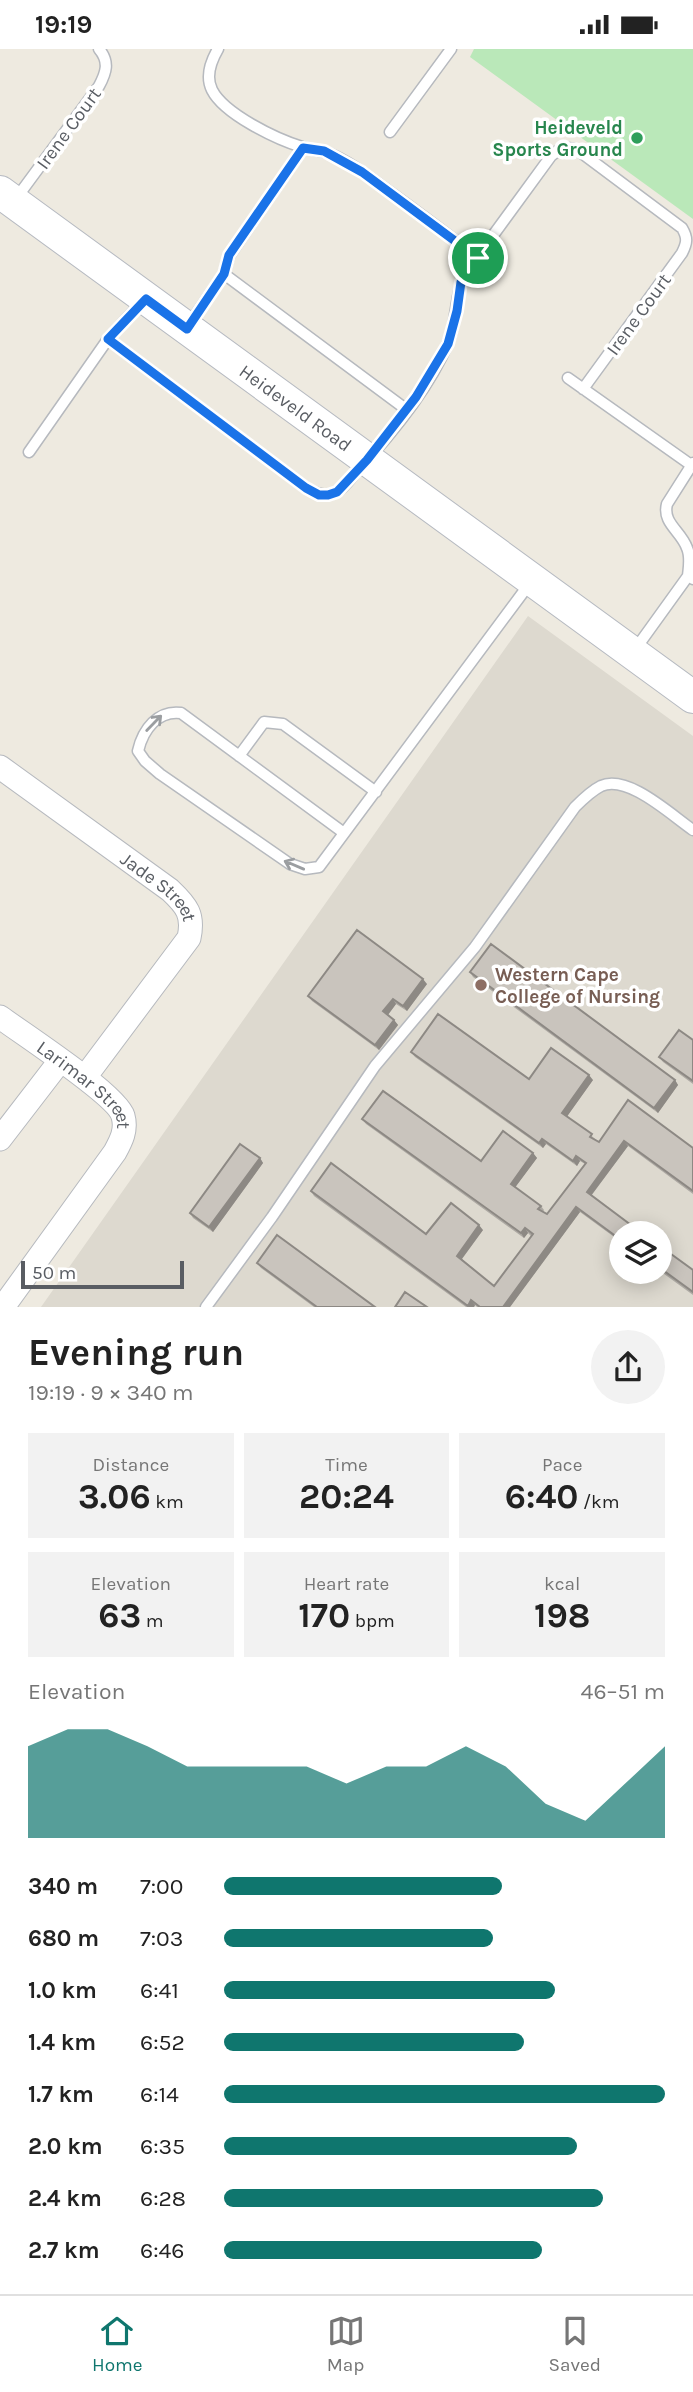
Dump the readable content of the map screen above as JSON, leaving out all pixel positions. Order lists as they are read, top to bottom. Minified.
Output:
{"streets":{"street":["Heideveld Road","Jade Street","Larimar Street"],"lane":["Irene Court"]},"crossings":[["Irene Court","Heideveld Road"],["Jade Street","Larimar Street"]],"places":["Heideveld Sports Ground","Western Cape College of Nursing"],"scale_bar":"50 m","page":{"status":"19:19","scale":"50 m","heading":["Evening run","19:19 · 9 × 340 m"],"stats":[["Distance","3.06 km"],["Time","20:24"],["Pace","6:40 /km"],["Elevation","63 m"],["Heart rate","170 bpm"],["kcal","198"]],"chart":["Elevation","46–51 m"],"list":[{"name":"340 m","note":"7:00"},{"name":"680 m","note":"7:03"},{"name":"1.0 km","note":"6:41"},{"name":"1.4 km","note":"6:52"},{"name":"1.7 km","note":"6:14"},{"name":"2.0 km","note":"6:35"},{"name":"2.4 km","note":"6:28"},{"name":"2.7 km","note":"6:46"}],"tabs":["Home","Map","Saved"]}}
